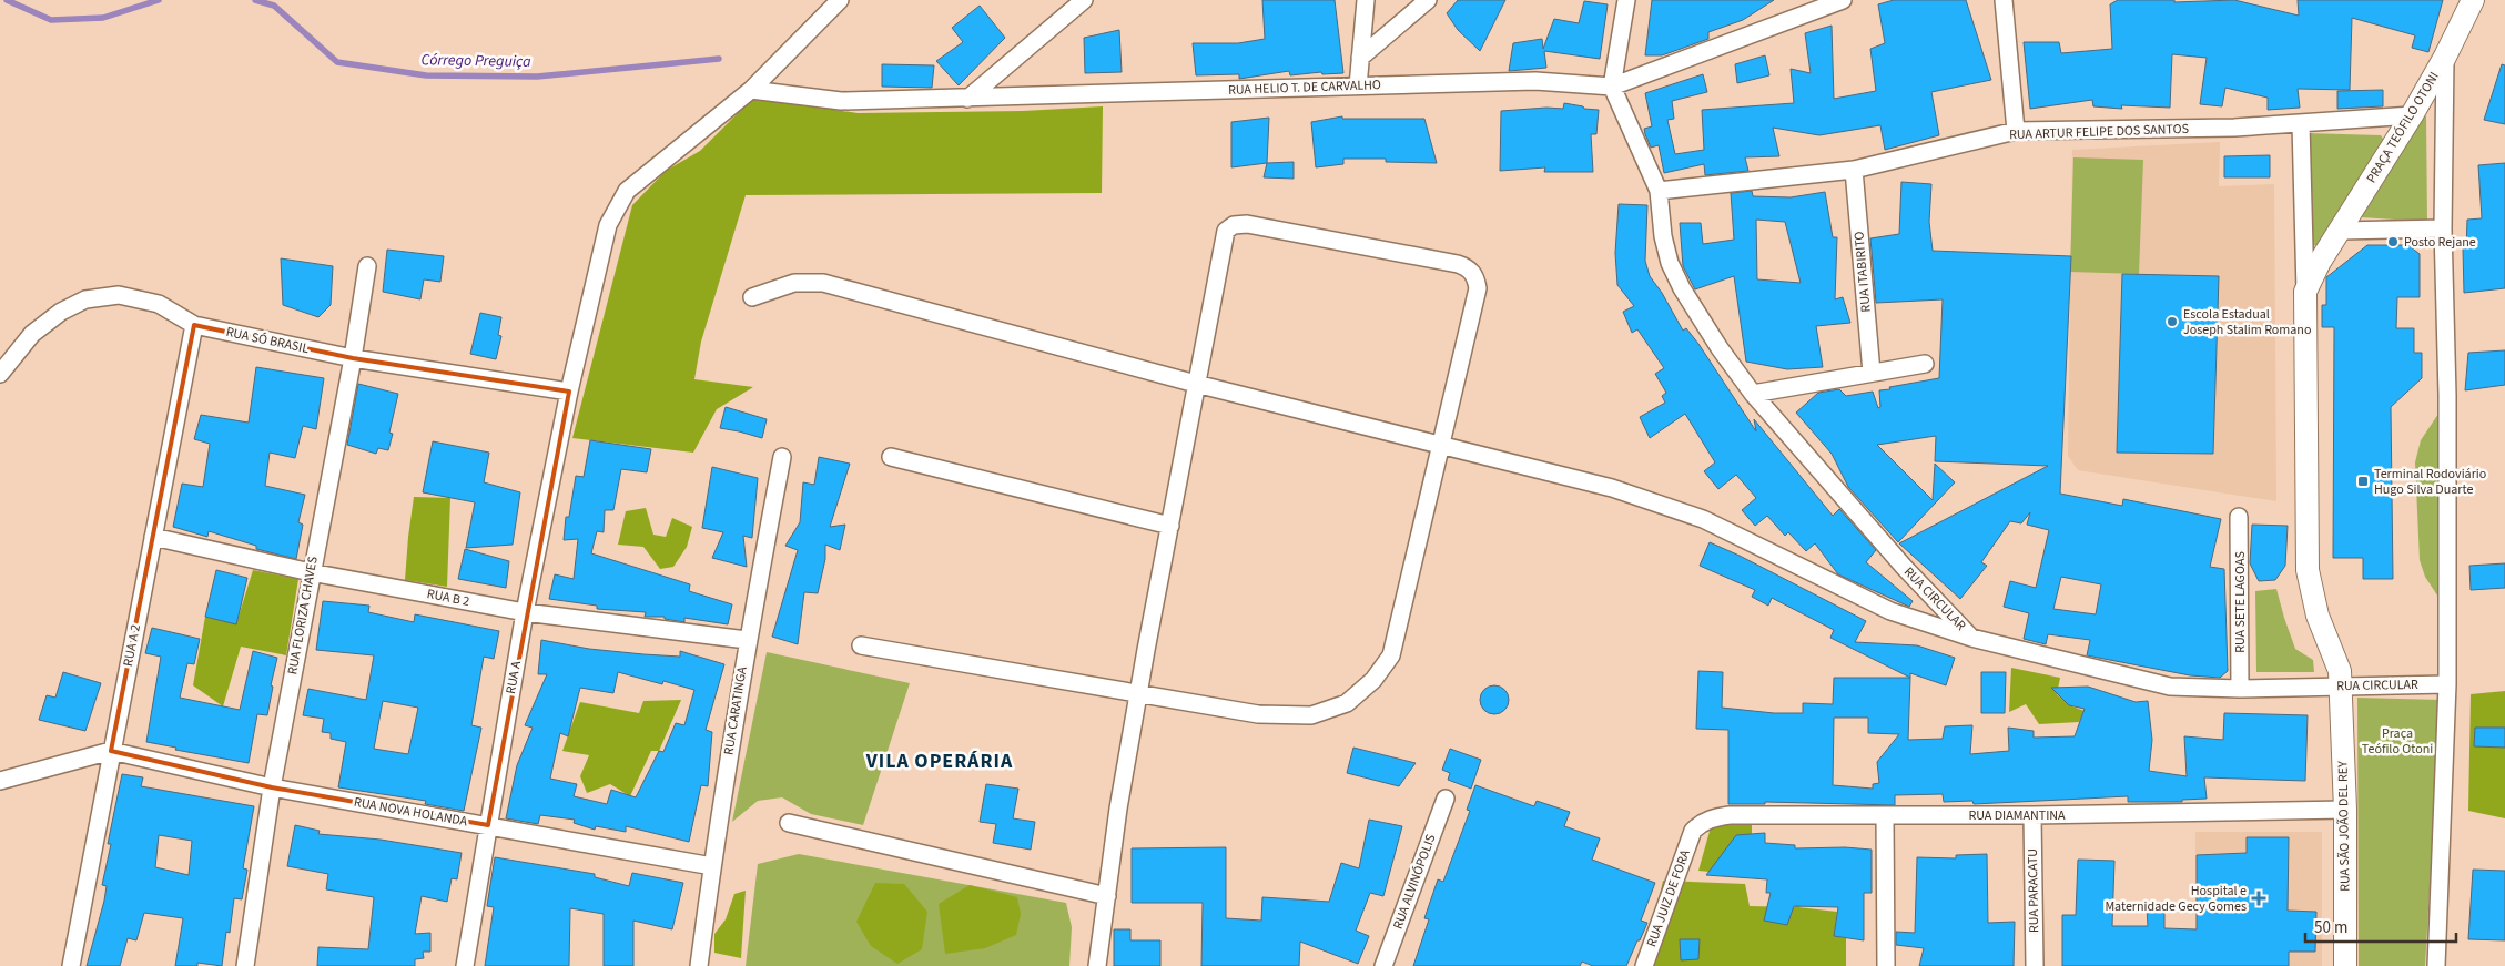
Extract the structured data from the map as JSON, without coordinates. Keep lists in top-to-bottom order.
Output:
{
  "streets": {
    "main road": ["PRAÇA TEÓFILO OTONI", "RUA SÃO JOÃO DEL REY"],
    "street": [
      "RUA HELIO T. DE CARVALHO",
      "RUA ARTUR FELIPE DOS SANTOS",
      "RUA ITABIRITO",
      "RUA SÓ BRASIL",
      "RUA B 2",
      "RUA CIRCULAR",
      "RUA SETE LAGOAS",
      "RUA FLORIZA CHAVES",
      "RUA A 2",
      "RUA A",
      "RUA CARATINGA",
      "RUA NOVA HOLANDA",
      "RUA DIAMANTINA",
      "RUA ALVINÓPOLIS",
      "RUA PARACATU",
      "RUA JUIZ DE FORA"
    ]
  },
  "crossings": [
    ["RUA HELIO T. DE CARVALHO", "RUA CIRCULAR"],
    ["RUA HELIO T. DE CARVALHO", "RUA A"],
    ["PRAÇA TEÓFILO OTONI", "RUA ARTUR FELIPE DOS SANTOS"],
    ["PRAÇA TEÓFILO OTONI", "RUA CIRCULAR"],
    ["PRAÇA TEÓFILO OTONI", "RUA SÃO JOÃO DEL REY"],
    ["RUA ARTUR FELIPE DOS SANTOS", "RUA ITABIRITO"],
    ["RUA ARTUR FELIPE DOS SANTOS", "RUA CIRCULAR"],
    ["RUA SÓ BRASIL", "RUA FLORIZA CHAVES"],
    ["RUA SÓ BRASIL", "RUA A 2"],
    ["RUA SÓ BRASIL", "RUA A"],
    ["RUA B 2", "RUA FLORIZA CHAVES"],
    ["RUA B 2", "RUA A 2"],
    ["RUA B 2", "RUA A"],
    ["RUA B 2", "RUA CARATINGA"],
    ["RUA CIRCULAR", "RUA SETE LAGOAS"],
    ["RUA CIRCULAR", "RUA SÃO JOÃO DEL REY"],
    ["RUA FLORIZA CHAVES", "RUA NOVA HOLANDA"],
    ["RUA A 2", "RUA NOVA HOLANDA"],
    ["RUA A", "RUA NOVA HOLANDA"],
    ["RUA CARATINGA", "RUA NOVA HOLANDA"],
    ["RUA DIAMANTINA", "RUA SÃO JOÃO DEL REY"],
    ["RUA DIAMANTINA", "RUA PARACATU"],
    ["RUA DIAMANTINA", "RUA JUIZ DE FORA"]
  ],
  "districts": ["VILA OPERÁRIA"],
  "water": ["Córrego Preguiça"],
  "parks": ["Praça Teófilo Otoni"],
  "places": {
    "other": ["Posto Rejane", "Escola Estadual Joseph Stalim Romano"],
    "transit": ["Terminal Rodoviário Hugo Silva Duarte"],
    "health": ["Hospital e Maternidade Gecy Gomes"]
  },
  "scale_bar": "50 m"
}
